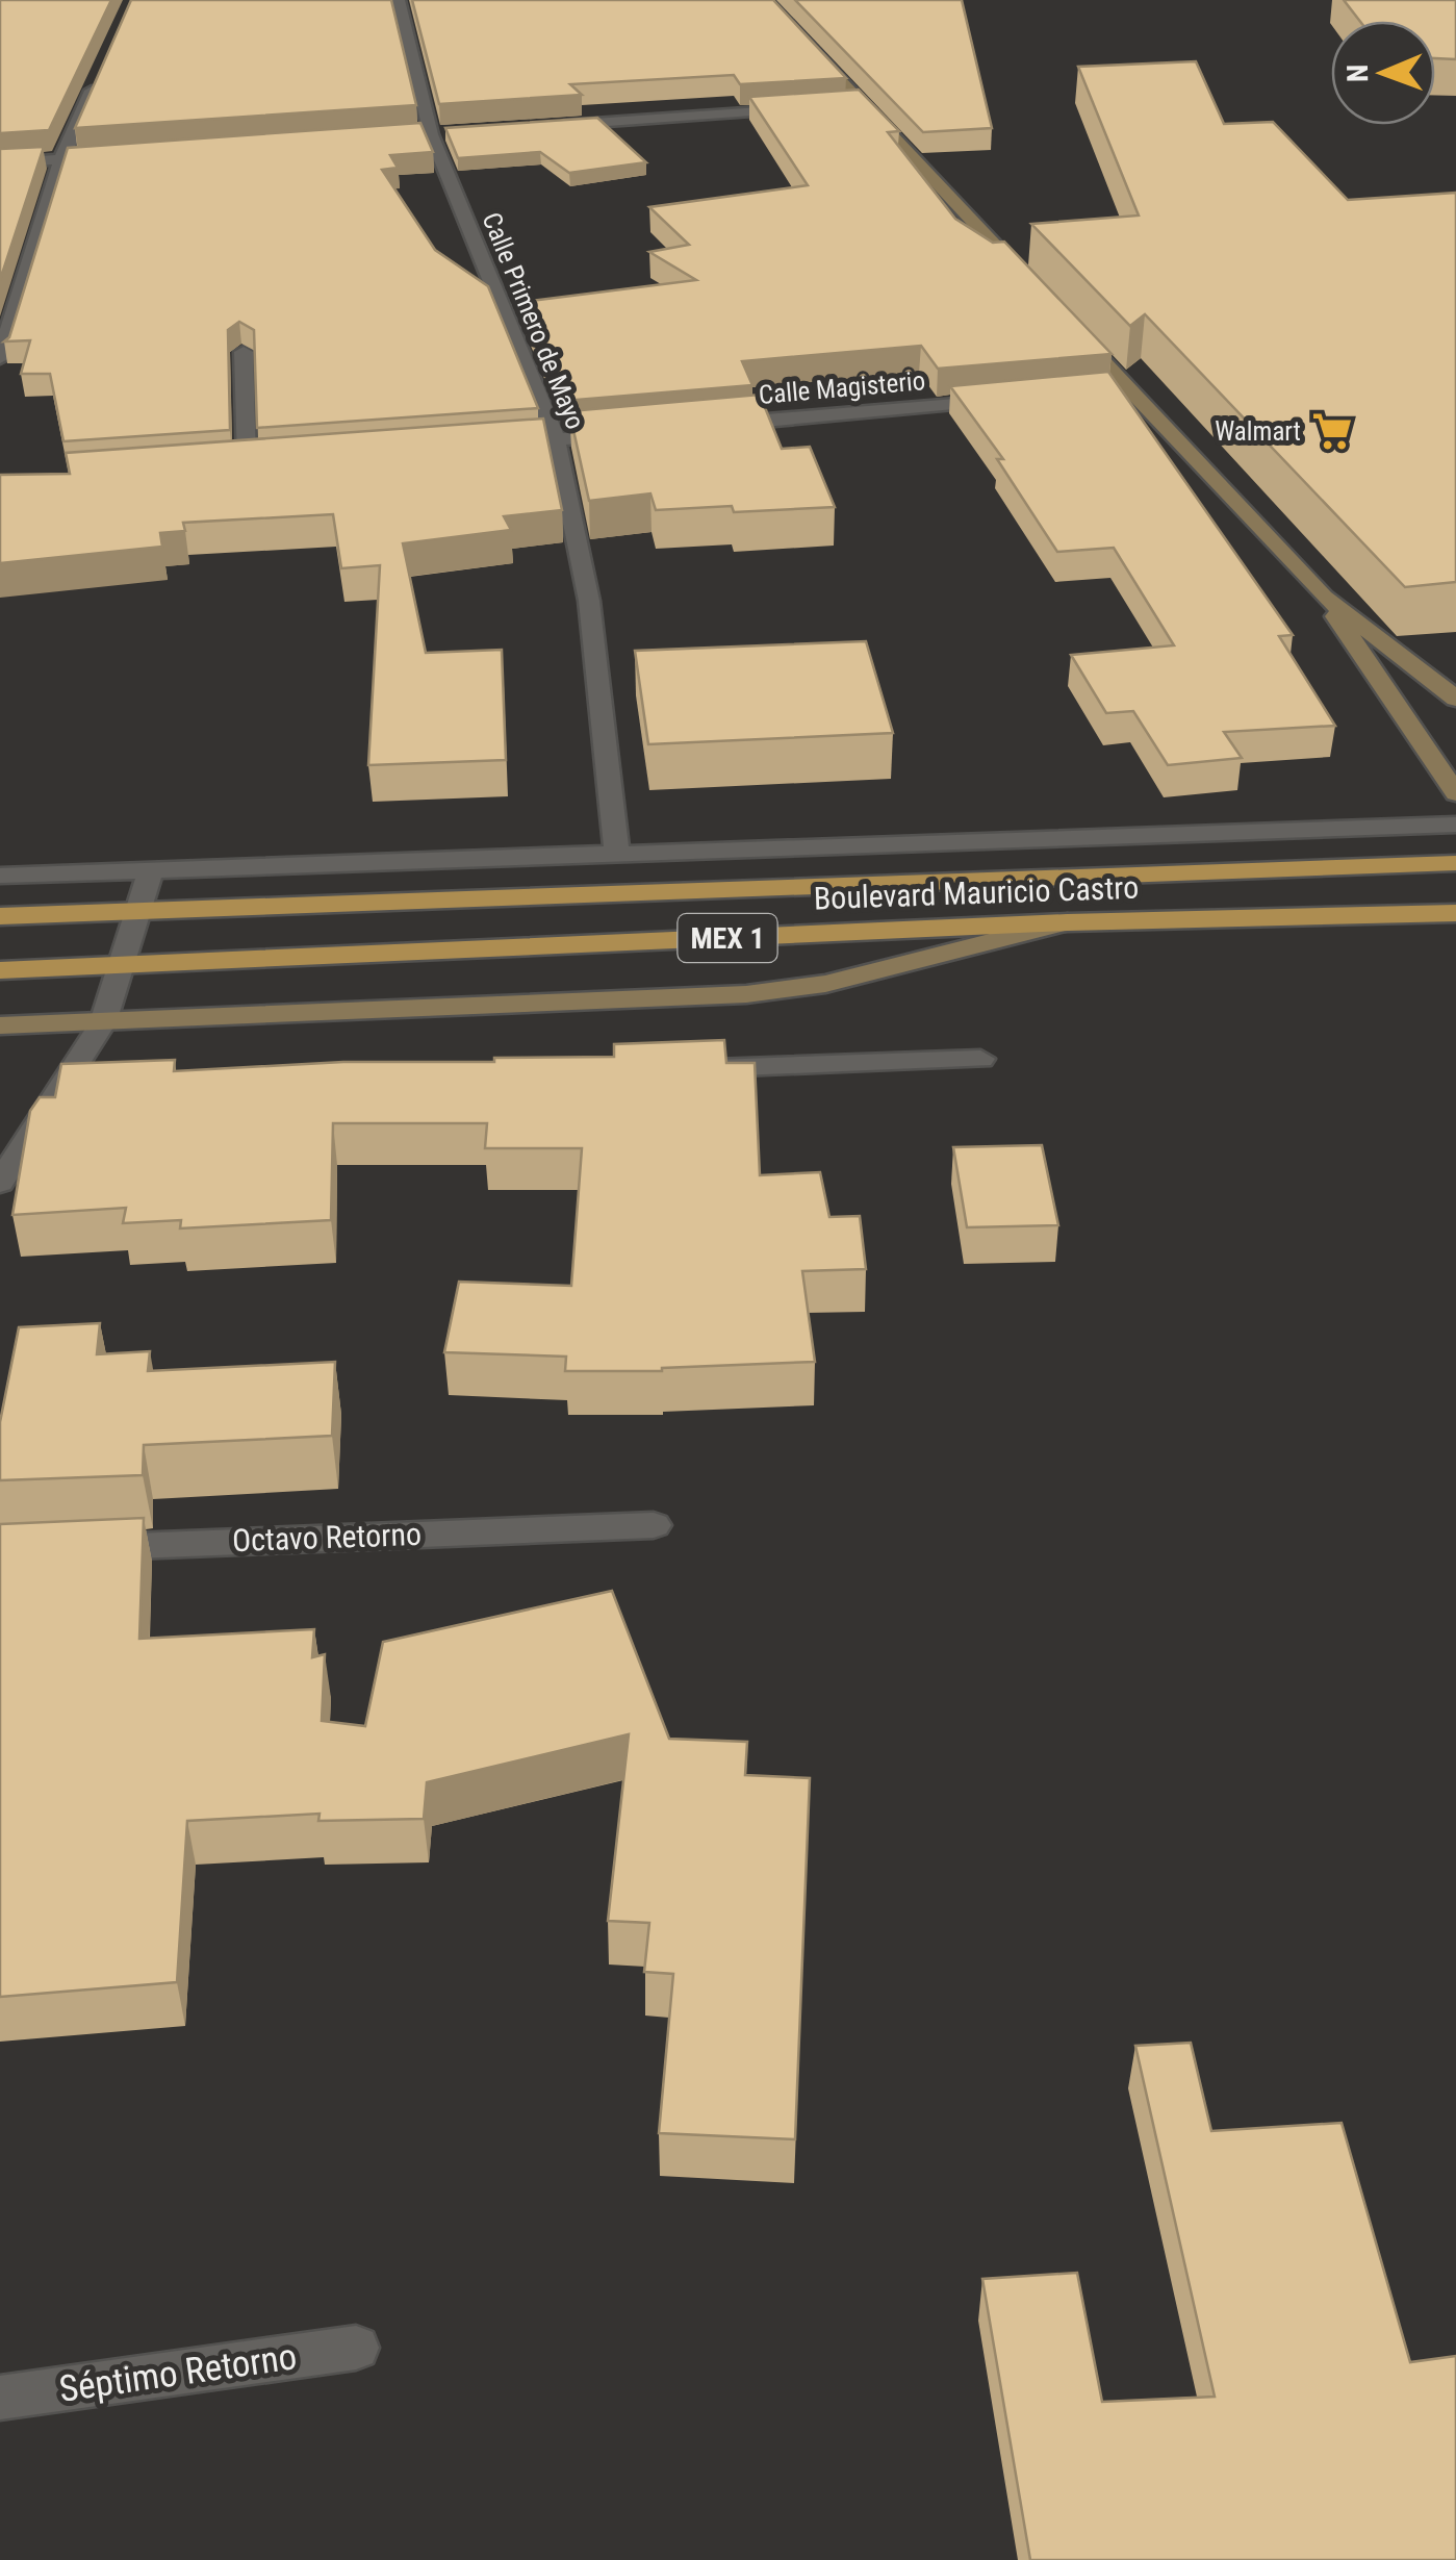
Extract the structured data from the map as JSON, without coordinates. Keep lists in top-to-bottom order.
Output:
{
  "streets": {
    "main road": ["Boulevard Mauricio Castro", "MEX 1"],
    "street": [
      "Calle Primero de Mayo",
      "Calle Magisterio",
      "Octavo Retorno",
      "Séptimo Retorno"
    ]
  },
  "places": {
    "supermarket": ["Walmart"]
  },
  "north": "left"
}
